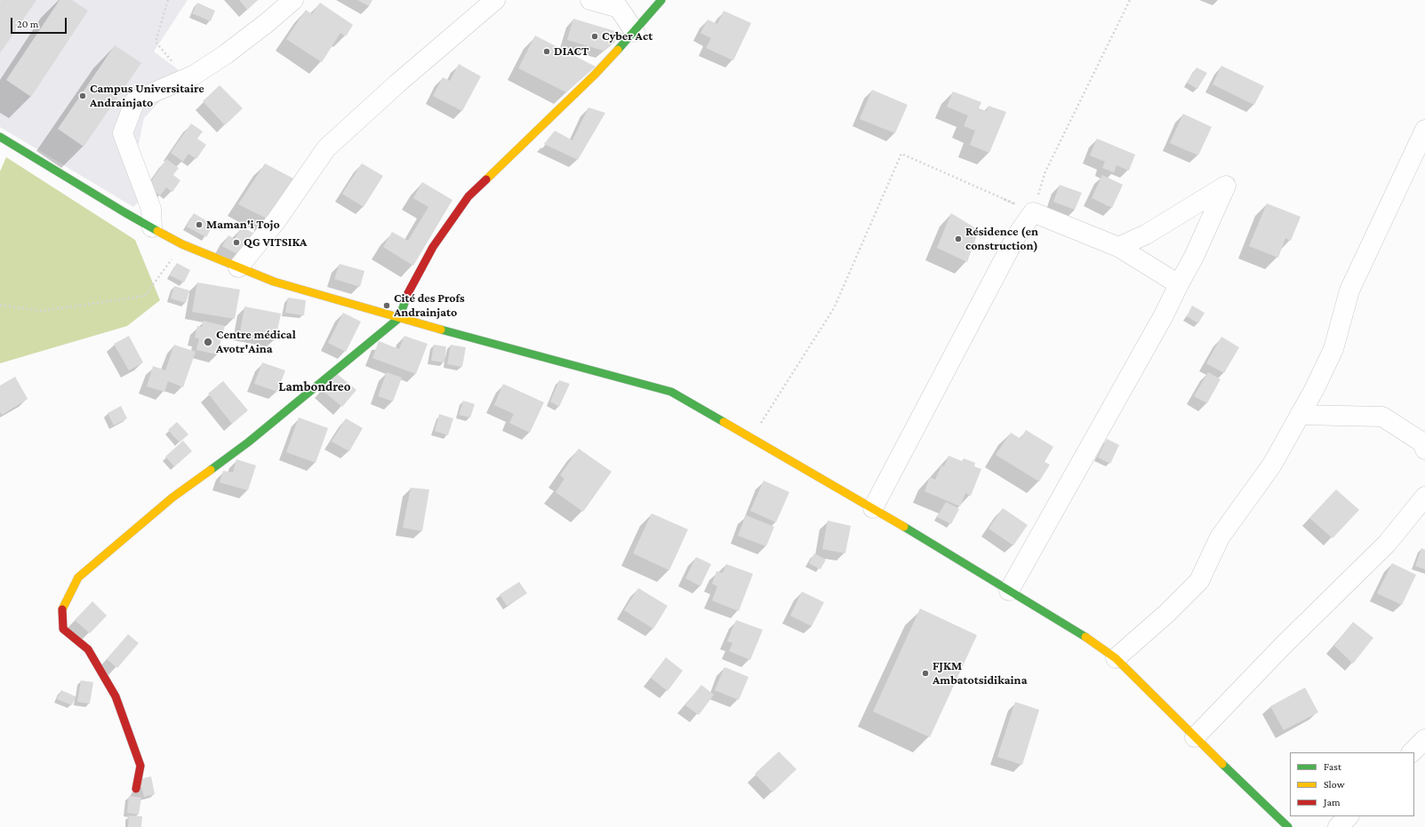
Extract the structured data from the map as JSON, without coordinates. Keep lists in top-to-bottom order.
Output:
{
  "districts": ["Lambondreo"],
  "places": [
    "Cyber Act",
    "DIACT",
    "Campus Universitaire Andrainjato",
    "Maman'i Tojo",
    "Résidence (en construction)",
    "QG VITSIKA",
    "Cité des Profs Andrainjato",
    "Centre médical Avotr'Aina",
    "FJKM Ambatotsidikaina"
  ],
  "legend": ["Fast", "Slow", "Jam"],
  "scale_bar": "20 m"
}
